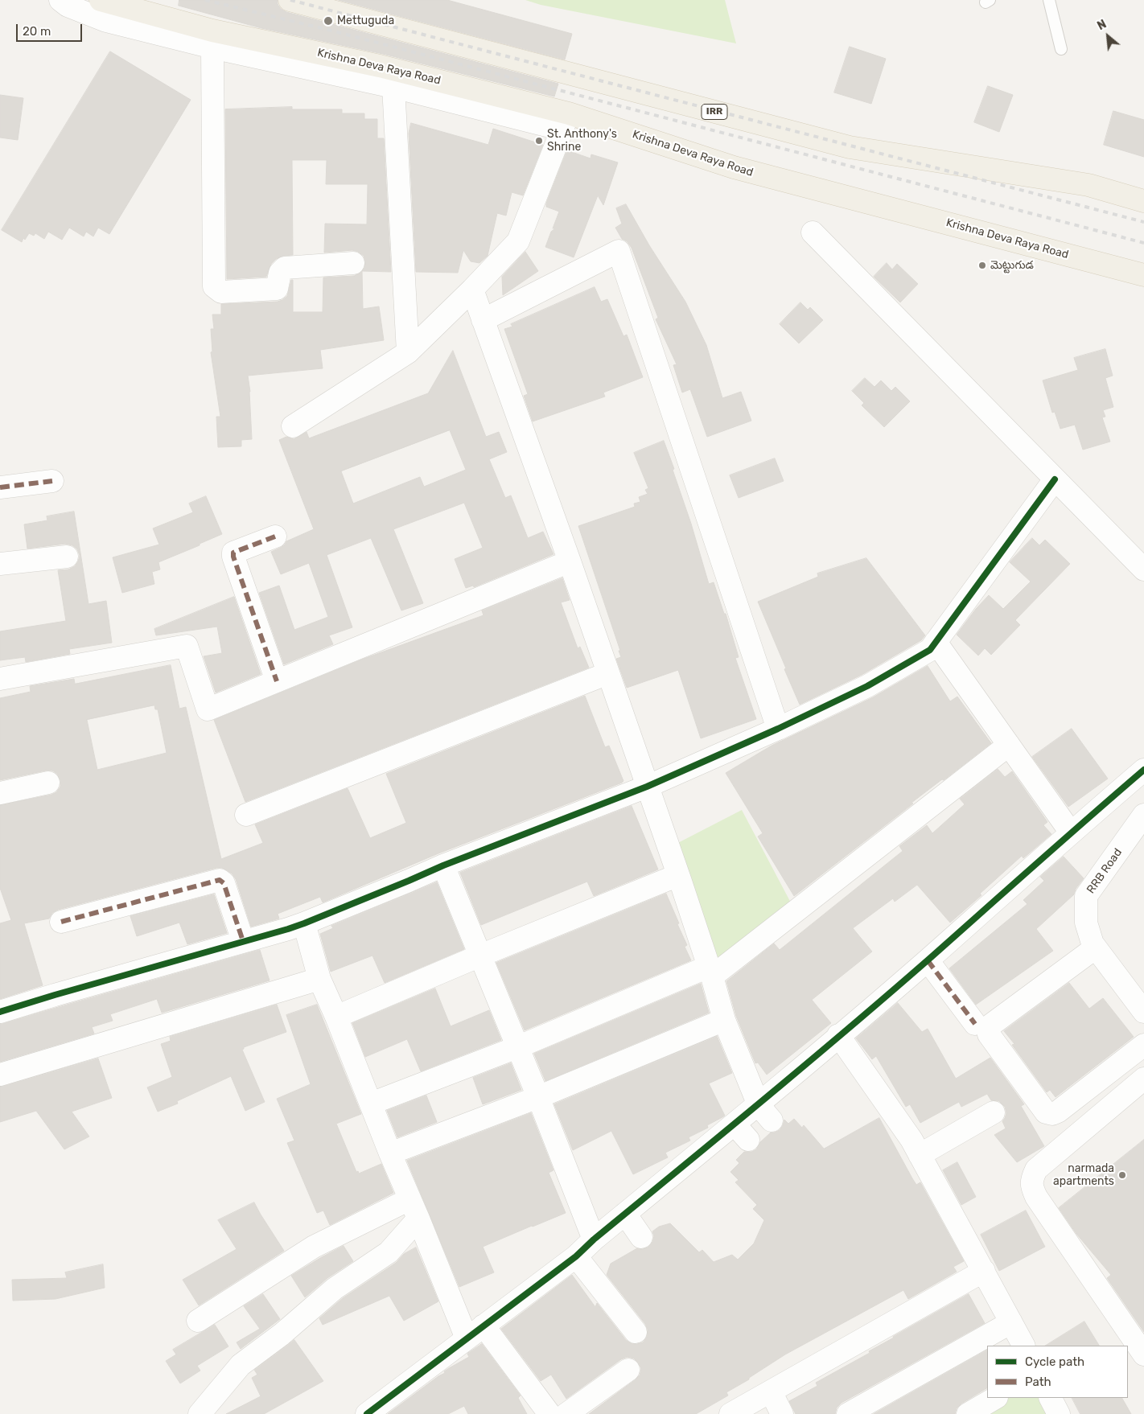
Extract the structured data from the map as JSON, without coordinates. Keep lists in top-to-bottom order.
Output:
{
  "streets": {
    "main road": ["Krishna Deva Raya Road", "IRR"],
    "street": ["RRB Road"]
  },
  "places": [
    "Mettuguda",
    "St. Anthony's Shrine",
    "మెట్టుగుడ",
    "narmada apartments"
  ],
  "legend": ["Cycle path", "Path"],
  "scale_bar": "20 m",
  "north": "top left"
}
